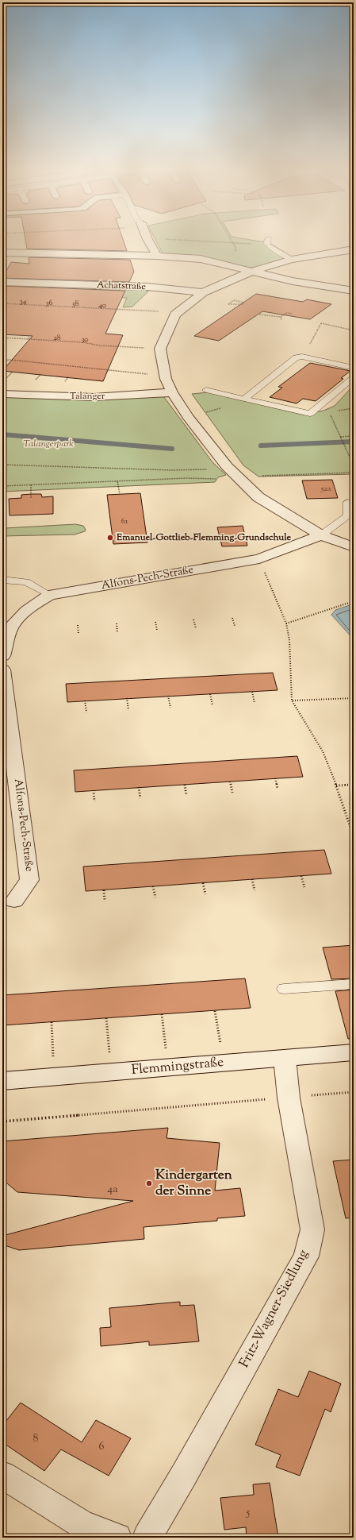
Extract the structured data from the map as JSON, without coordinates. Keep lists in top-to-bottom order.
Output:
{
  "streets": {
    "street": [
      "Achatstraße",
      "Talanger",
      "Alfons-Pech-Straße",
      "Flemmingstraße",
      "Fritz-Wagner-Siedlung"
    ]
  },
  "crossings": [
    ["Flemmingstraße", "Fritz-Wagner-Siedlung"]
  ],
  "parks": ["Talangerpark"],
  "places": ["Emanuel-Gottlieb-Flemming-Grundschule", "Kindergarten der Sinne"],
  "house_numbers": [
    "34",
    "36",
    "38",
    "40",
    "28",
    "30",
    "52a",
    "61",
    "4a",
    "8",
    "6",
    "5"
  ]
}
